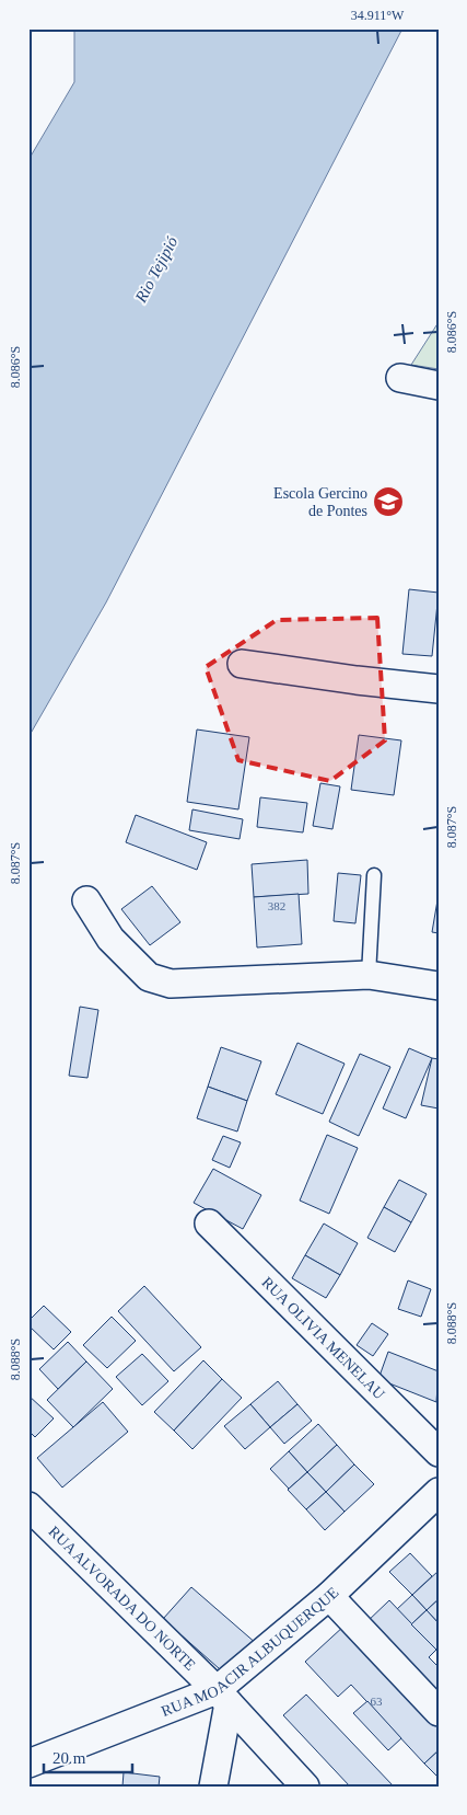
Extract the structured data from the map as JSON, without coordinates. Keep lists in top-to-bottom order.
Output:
{
  "streets": {
    "street": ["RUA OLIVIA MENELAU", "RUA ALVORADA DO NORTE", "RUA MOACIR ALBUQUERQUE"]
  },
  "crossings": [
    ["RUA ALVORADA DO NORTE", "RUA MOACIR ALBUQUERQUE"]
  ],
  "water": ["Rio Tejipió"],
  "places": {
    "school or university": ["Escola Gercino de Pontes"]
  },
  "house_numbers": ["382", "63"],
  "scale_bar": "20 m",
  "coordinates": [
    "34.911°W",
    "8.086°S",
    "8.087°S",
    "8.088°S"
  ]
}
